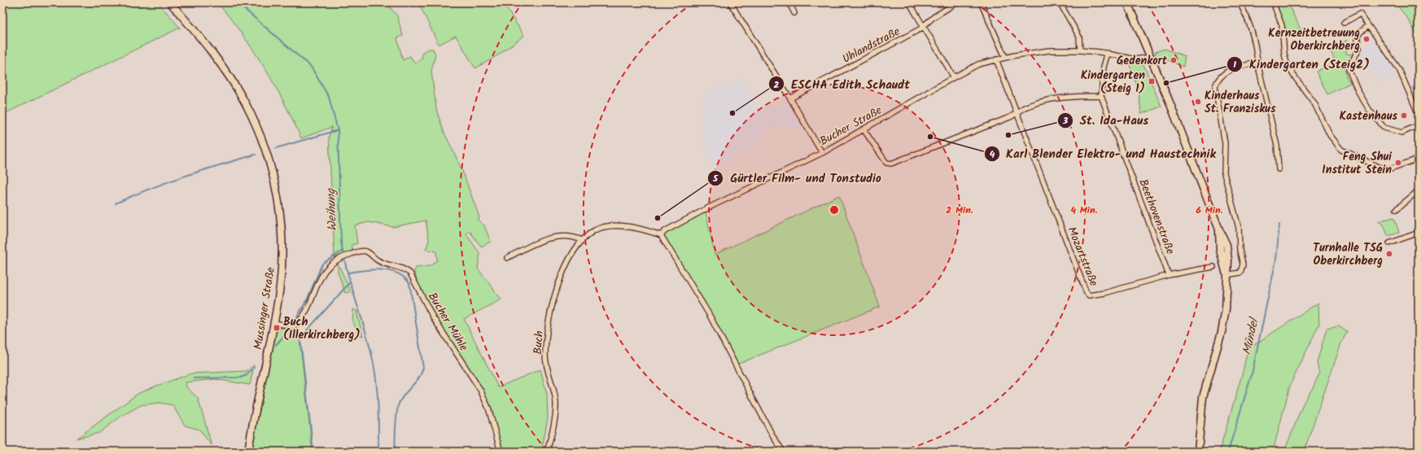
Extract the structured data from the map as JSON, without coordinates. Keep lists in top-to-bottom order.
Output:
{
  "streets": {
    "street": [
      "Uhlandstraße",
      "Bucher Straße",
      "Beethovenstraße",
      "Mozartstraße",
      "Mussinger Straße",
      "Bucher Mühle",
      "Buch"
    ]
  },
  "crossings": [
    ["Bucher Straße", "Beethovenstraße"],
    ["Bucher Straße", "Mozartstraße"],
    ["Bucher Straße", "Buch"],
    ["Beethovenstraße", "Mozartstraße"],
    ["Mussinger Straße", "Bucher Mühle"]
  ],
  "water": ["Weihung", "Mündel"],
  "places": {
    "other": [
      "Kernzeitbetreuung Oberkirchberg",
      "Gedenkort",
      "Kindergarten (Steig2)",
      "Kinderhaus St. Franziskus",
      "ESCHA Edith Schaudt",
      "Kastenhaus",
      "St. Ida-Haus",
      "Karl Blender Elektro- und Haustechnik",
      "Feng Shui Institut Stein",
      "Gürtler Film- und Tonstudio",
      "Turnhalle TSG Oberkirchberg"
    ],
    "transit": ["Kindergarten (Steig 1)", "Buch (Illerkirchberg)"]
  },
  "rings": ["2 Min.", "4 Min.", "6 Min."]
}
